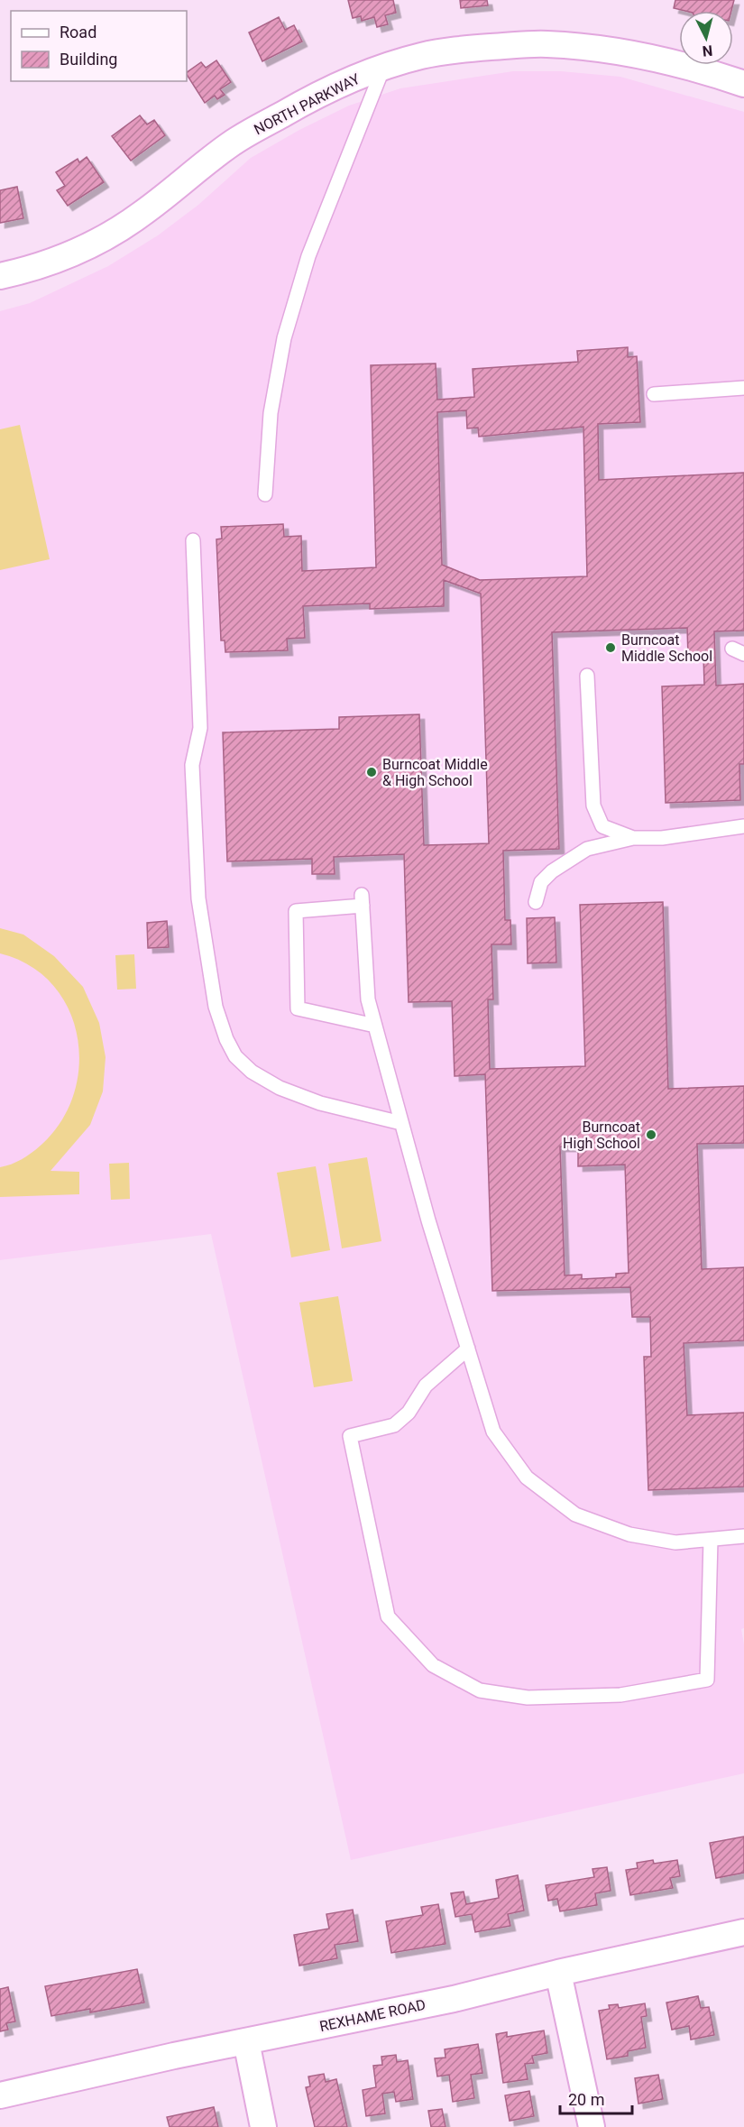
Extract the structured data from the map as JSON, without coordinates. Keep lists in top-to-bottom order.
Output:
{
  "streets": {
    "street": ["NORTH PARKWAY", "REXHAME ROAD"]
  },
  "places": ["Burncoat Middle School", "Burncoat Middle & High School", "Burncoat High School"],
  "legend": ["Road", "Building"],
  "scale_bar": "20 m",
  "north": "bottom"
}
